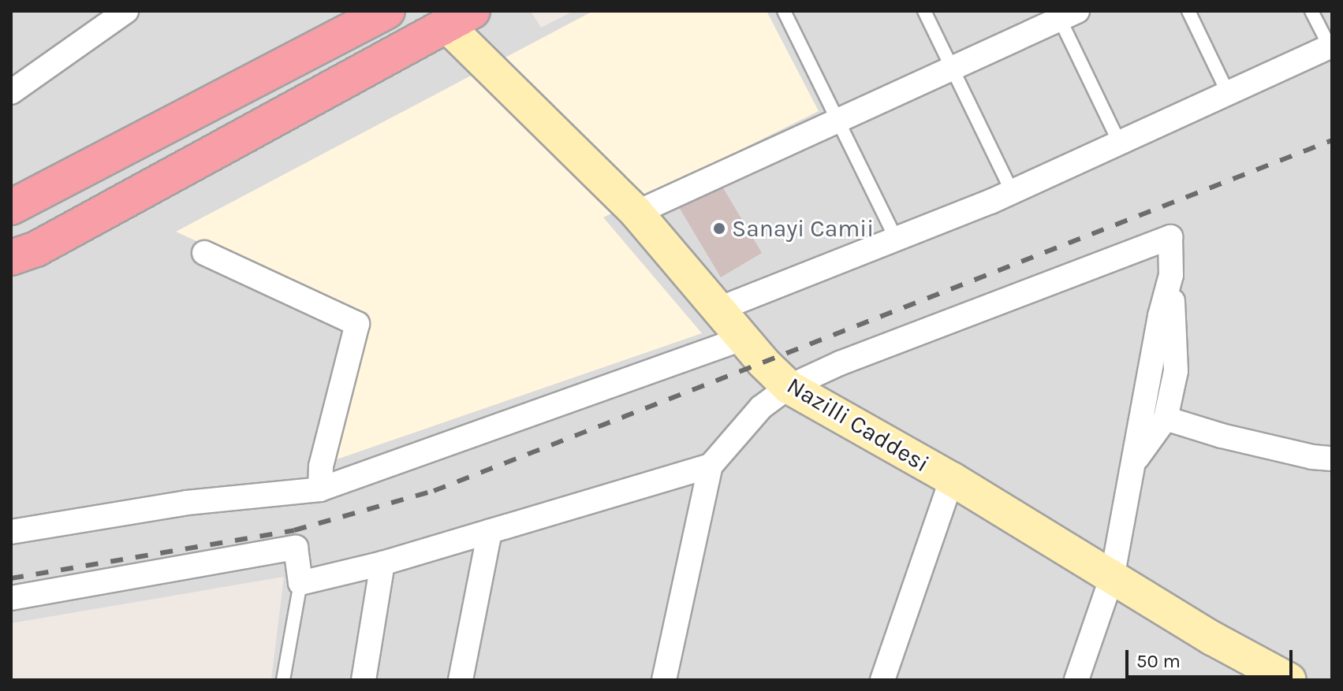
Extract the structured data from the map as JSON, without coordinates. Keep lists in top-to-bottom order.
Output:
{
  "streets": {
    "main road": ["Nazilli Caddesi"]
  },
  "places": ["Sanayi Camii"],
  "scale_bar": "50 m"
}
